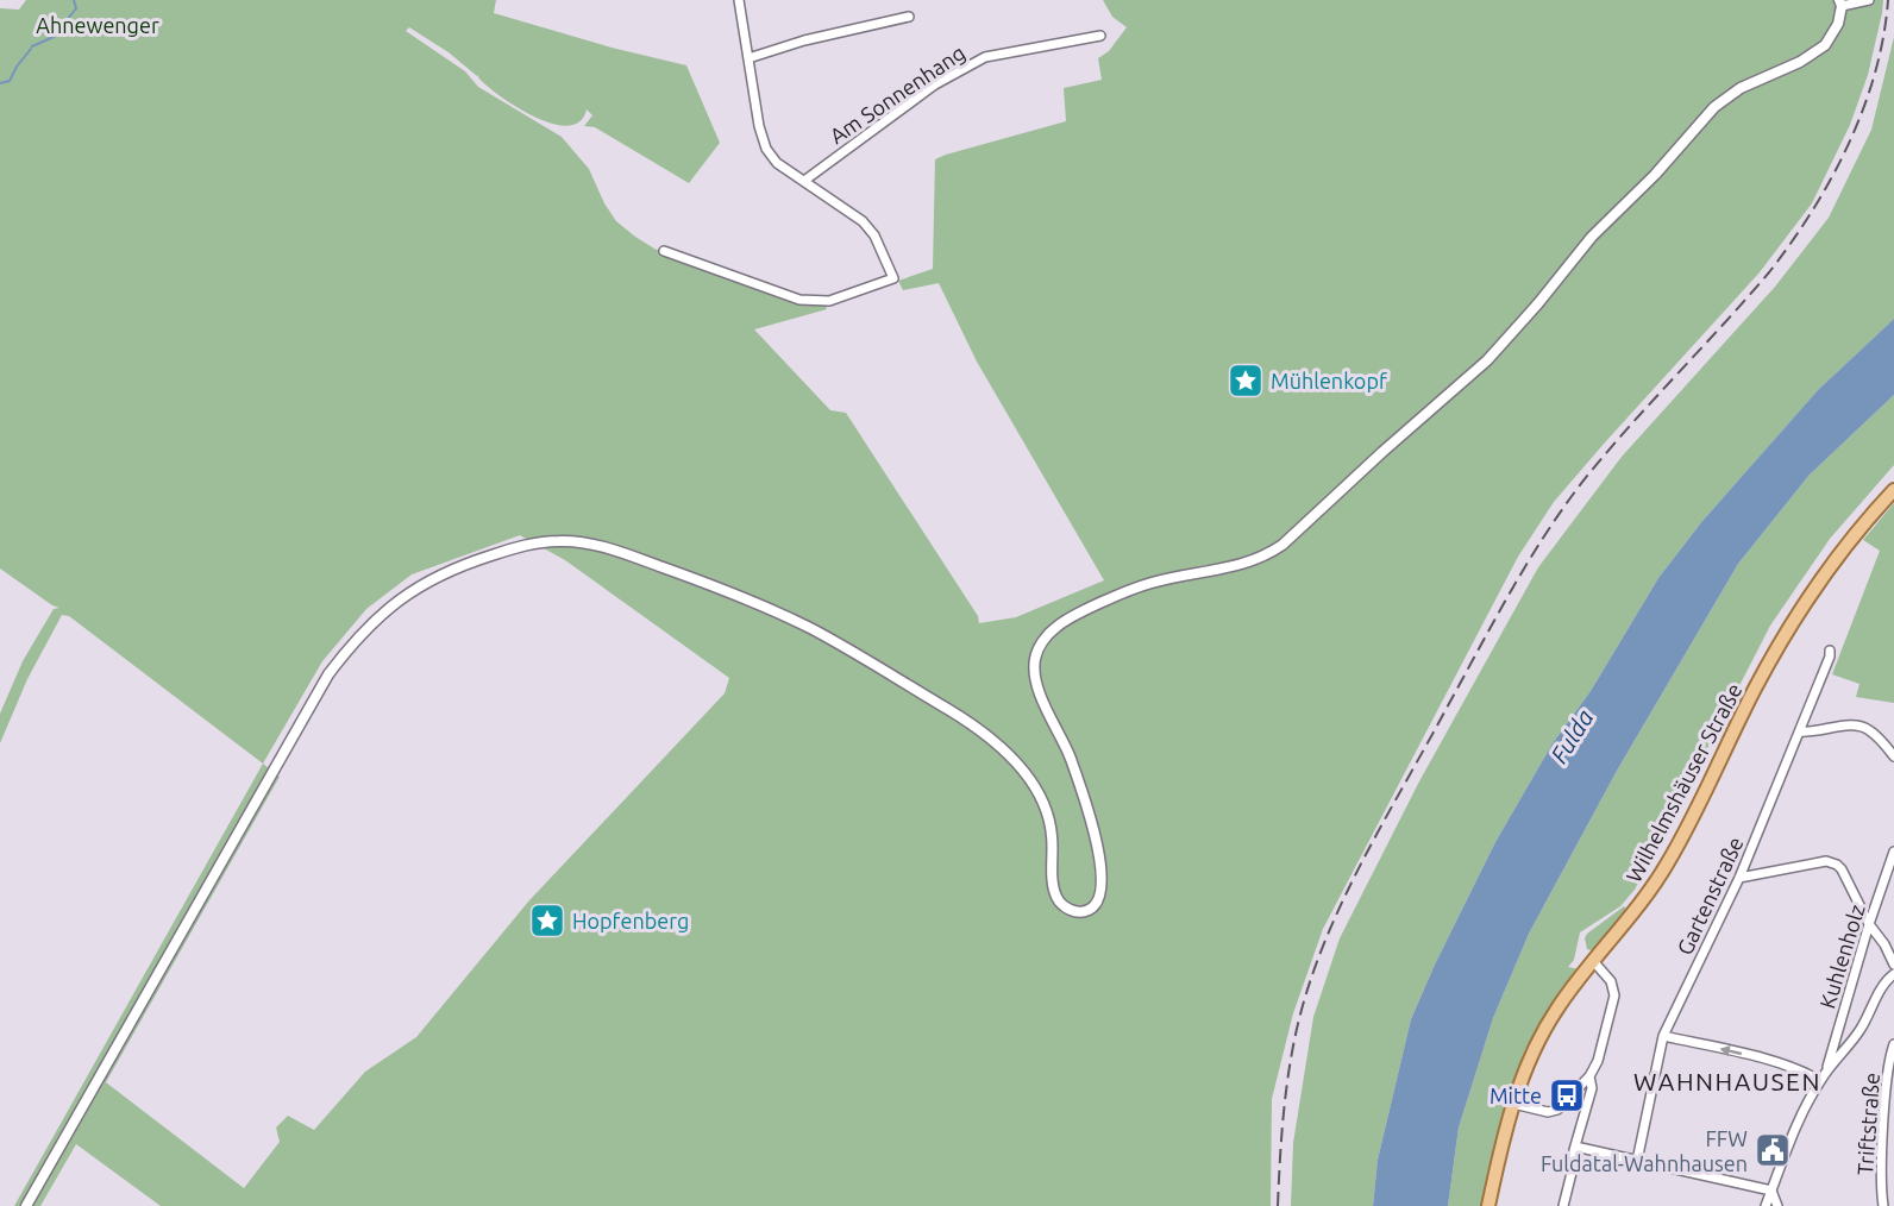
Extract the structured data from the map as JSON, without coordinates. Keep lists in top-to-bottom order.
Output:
{
  "streets": {
    "main road": ["Wilhelmshäuser Straße"],
    "street": [
      "Am Sonnenhang",
      "Gartenstraße",
      "Kuhlenholz",
      "Triftstraße"
    ]
  },
  "districts": ["WAHNHAUSEN"],
  "water": ["Fulda"],
  "parks": ["Ahnewenger"],
  "places": {
    "place": ["Mühlenkopf", "Hopfenberg"],
    "bus stop": ["Mitte"],
    "public building": ["FFW Fuldatal-Wahnhausen"]
  }
}
